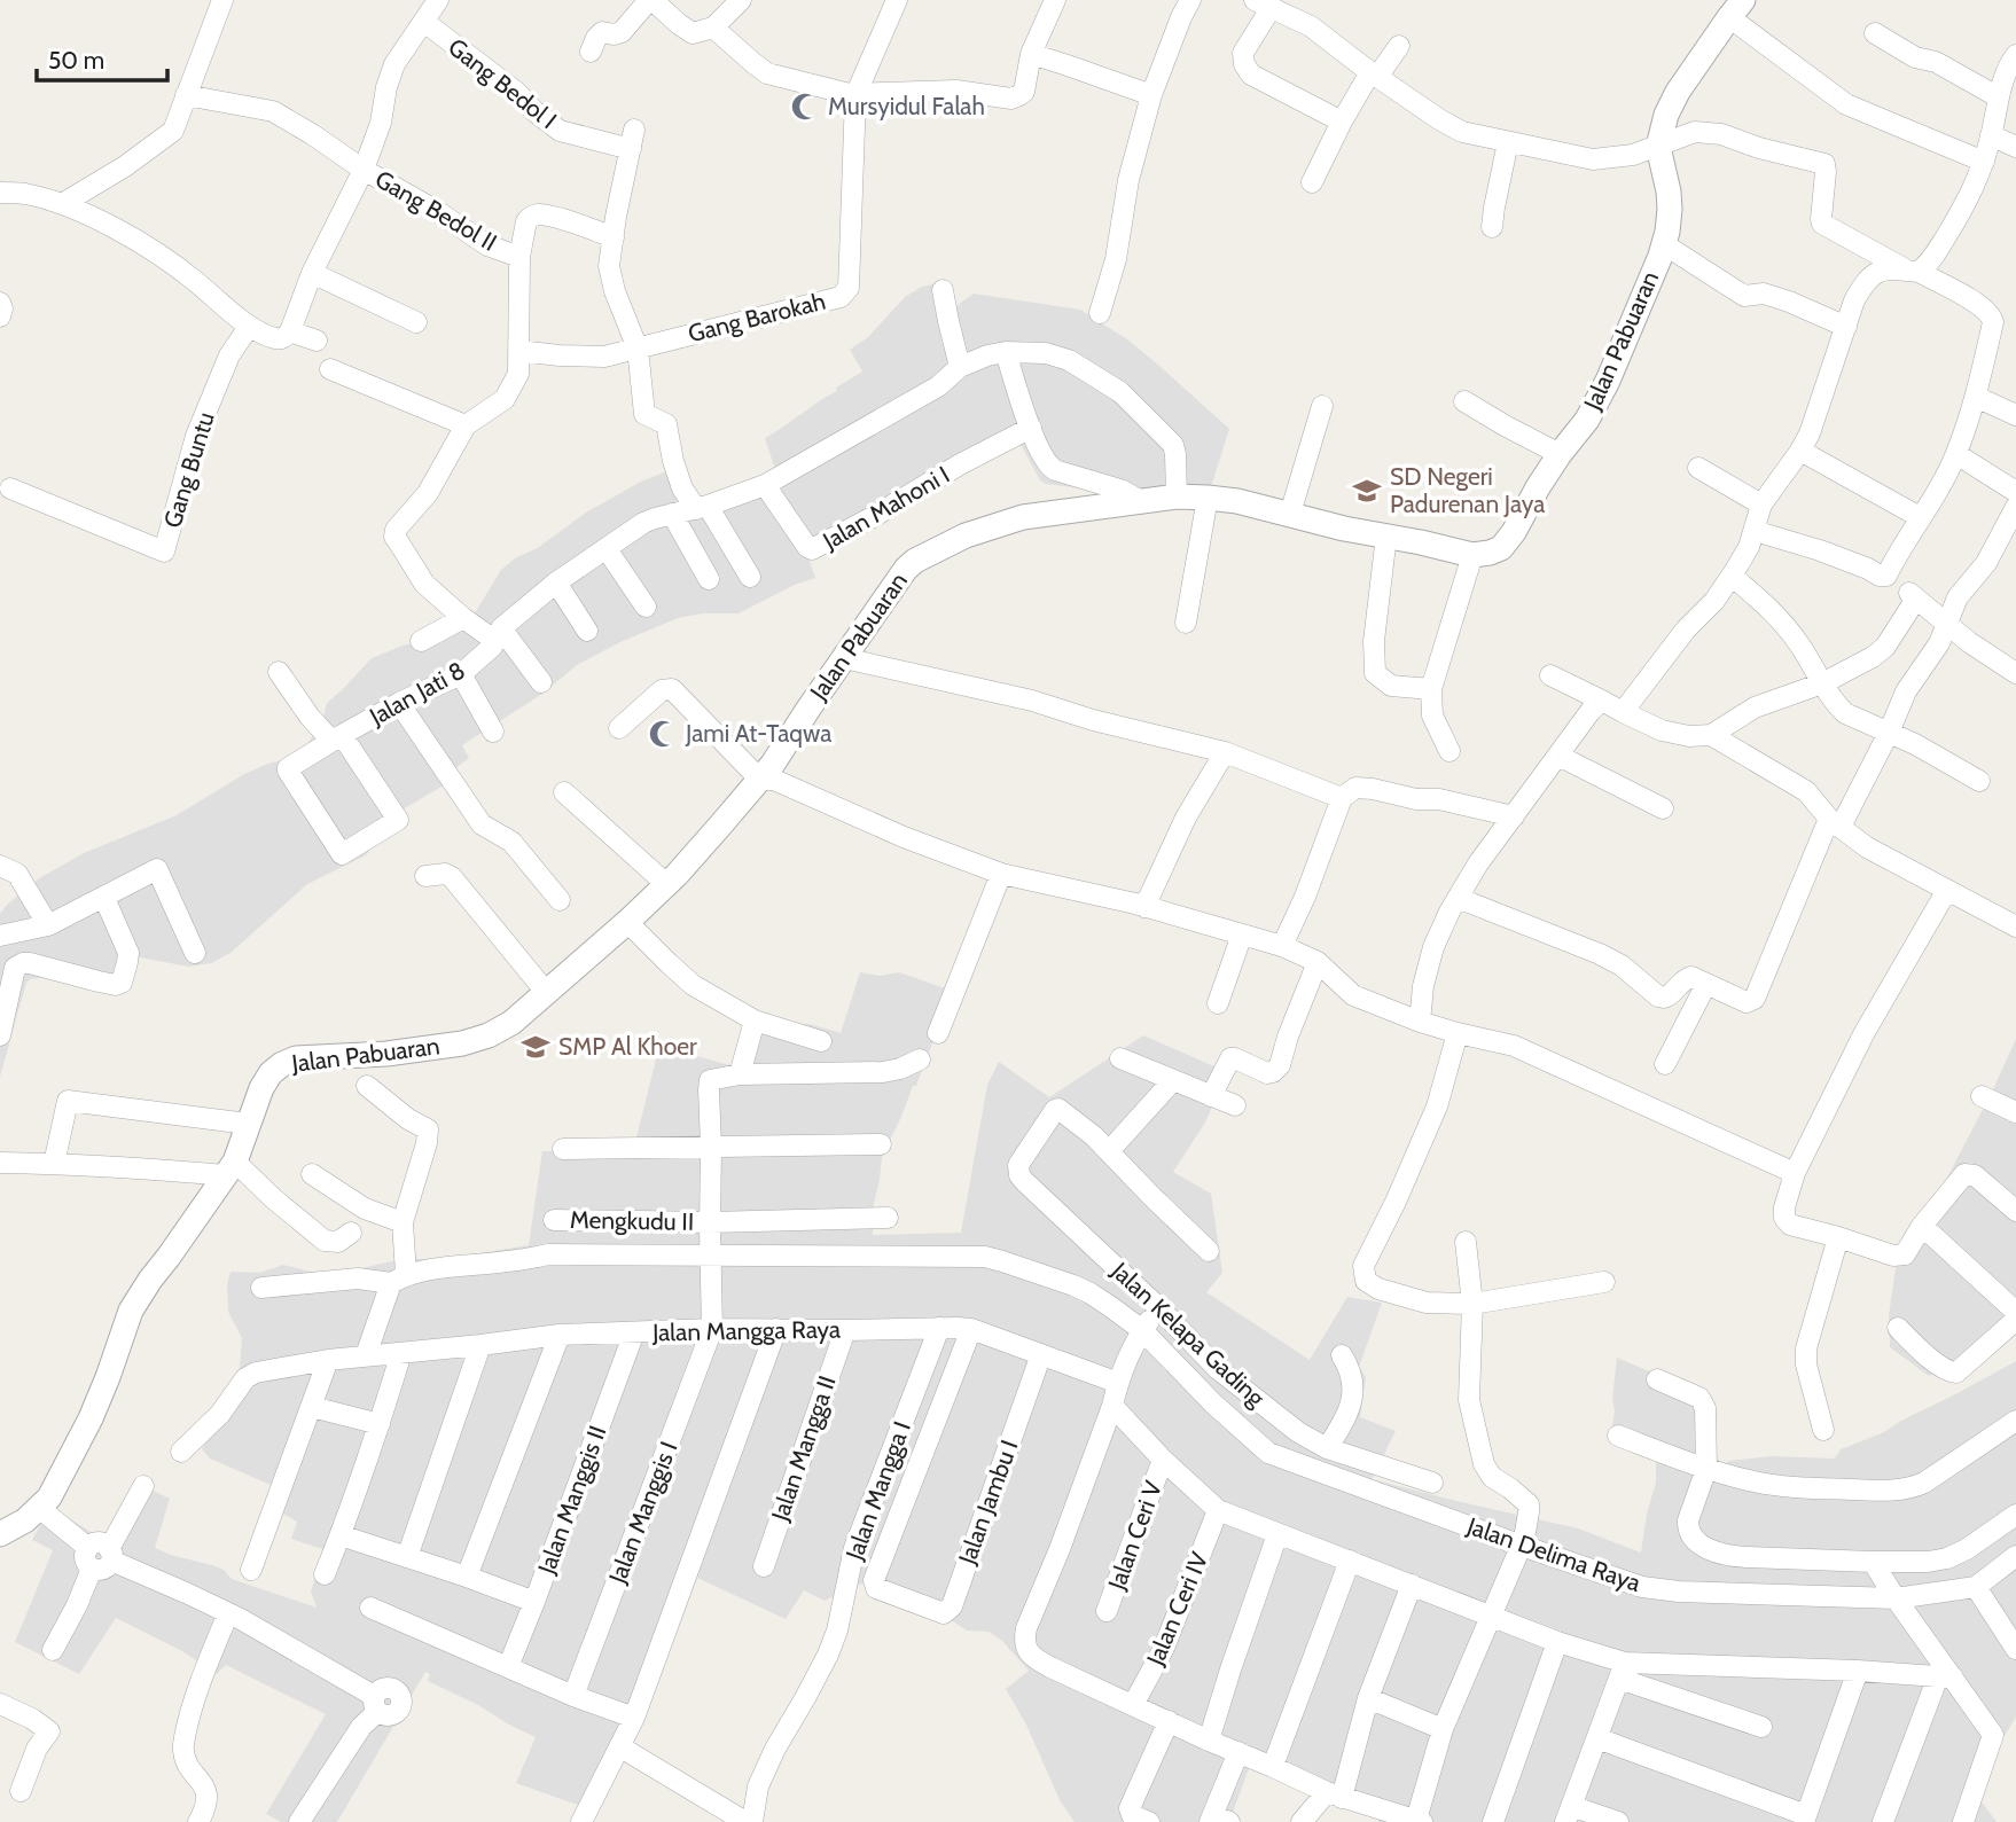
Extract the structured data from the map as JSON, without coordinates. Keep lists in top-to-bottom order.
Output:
{
  "streets": {
    "street": [
      "Gang Bedol I",
      "Gang Bedol II",
      "Gang Barokah",
      "Jalan Pabuaran",
      "Gang Buntu",
      "Jalan Mahoni I",
      "Jalan Jati 8",
      "Mengkudu II",
      "Jalan Mangga Raya",
      "Jalan Kelapa Gading",
      "Jalan Mangga II",
      "Jalan Mangga I",
      "Jalan Manggis II",
      "Jalan Jambu I",
      "Jalan Manggis I",
      "Jalan Ceri V",
      "Jalan Delima Raya",
      "Jalan Ceri IV"
    ]
  },
  "crossings": [
    ["Gang Bedol II", "Gang Barokah"],
    ["Gang Bedol II", "Jalan Jati 8"],
    ["Jalan Pabuaran", "Jalan Jati 8"],
    ["Jalan Mahoni I", "Jalan Jati 8"],
    ["Jalan Mangga Raya", "Jalan Mangga II"],
    ["Jalan Mangga Raya", "Jalan Mangga I"],
    ["Jalan Mangga Raya", "Jalan Manggis II"],
    ["Jalan Mangga Raya", "Jalan Jambu I"],
    ["Jalan Mangga Raya", "Jalan Manggis I"],
    ["Jalan Kelapa Gading", "Jalan Delima Raya"]
  ],
  "places": {
    "mosque": ["Mursyidul Falah", "Jami At-Taqwa"],
    "school or university": ["SD Negeri Padurenan Jaya", "SMP Al Khoer"]
  },
  "scale_bar": "50 m"
}
